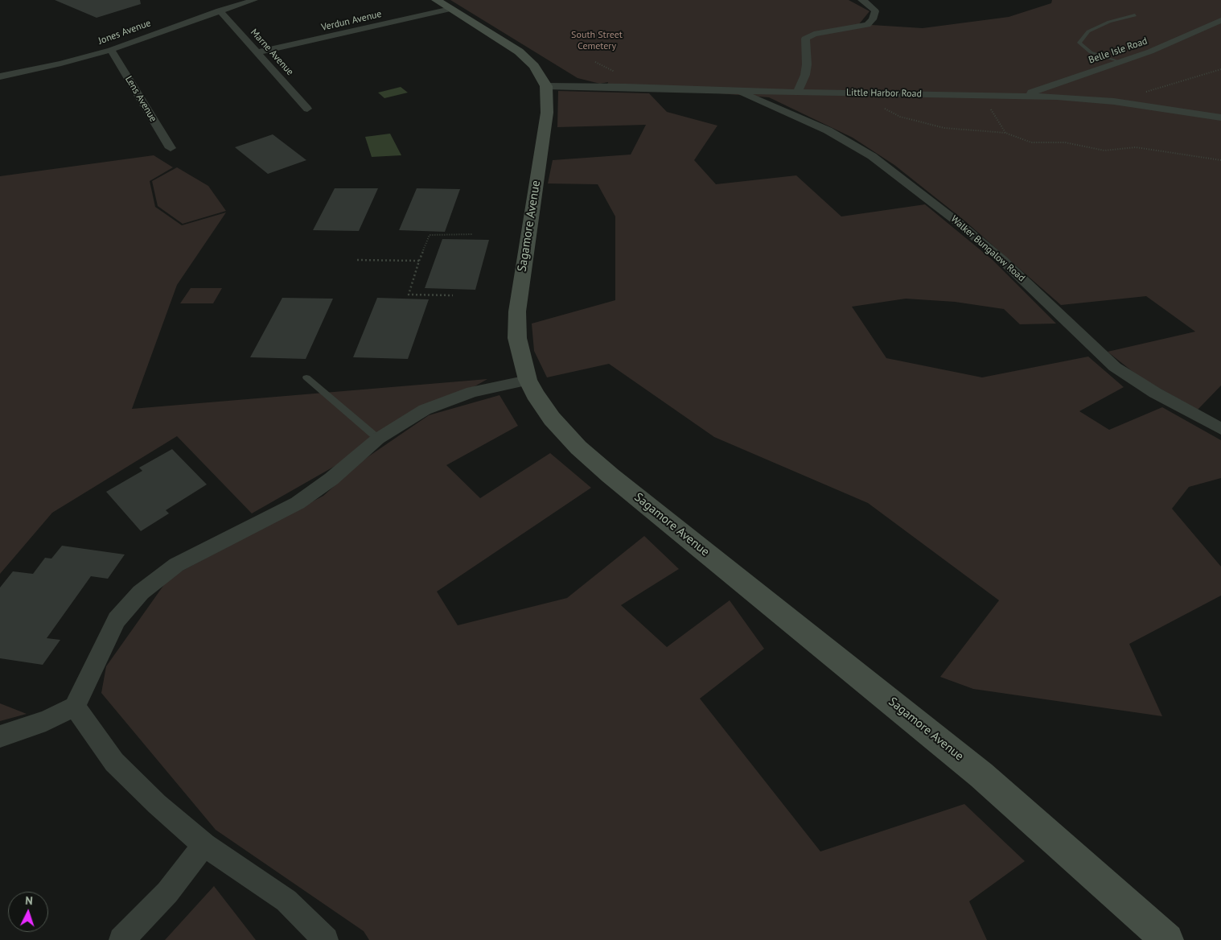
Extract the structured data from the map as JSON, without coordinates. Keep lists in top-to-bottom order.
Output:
{
  "streets": {
    "main road": ["Sagamore Avenue"],
    "street": [
      "Verdun Avenue",
      "Jones Avenue",
      "Belle Isle Road",
      "Marne Avenue",
      "Little Harbor Road",
      "Lens Avenue",
      "Walker Bungalow Road"
    ]
  },
  "crossings": [
    ["Verdun Avenue", "Marne Avenue"],
    ["Verdun Avenue", "Sagamore Avenue"],
    ["Jones Avenue", "Marne Avenue"],
    ["Jones Avenue", "Lens Avenue"],
    ["Belle Isle Road", "Little Harbor Road"],
    ["Little Harbor Road", "Sagamore Avenue"],
    ["Little Harbor Road", "Walker Bungalow Road"]
  ],
  "parks": ["South Street Cemetery"],
  "north": "top"
}
